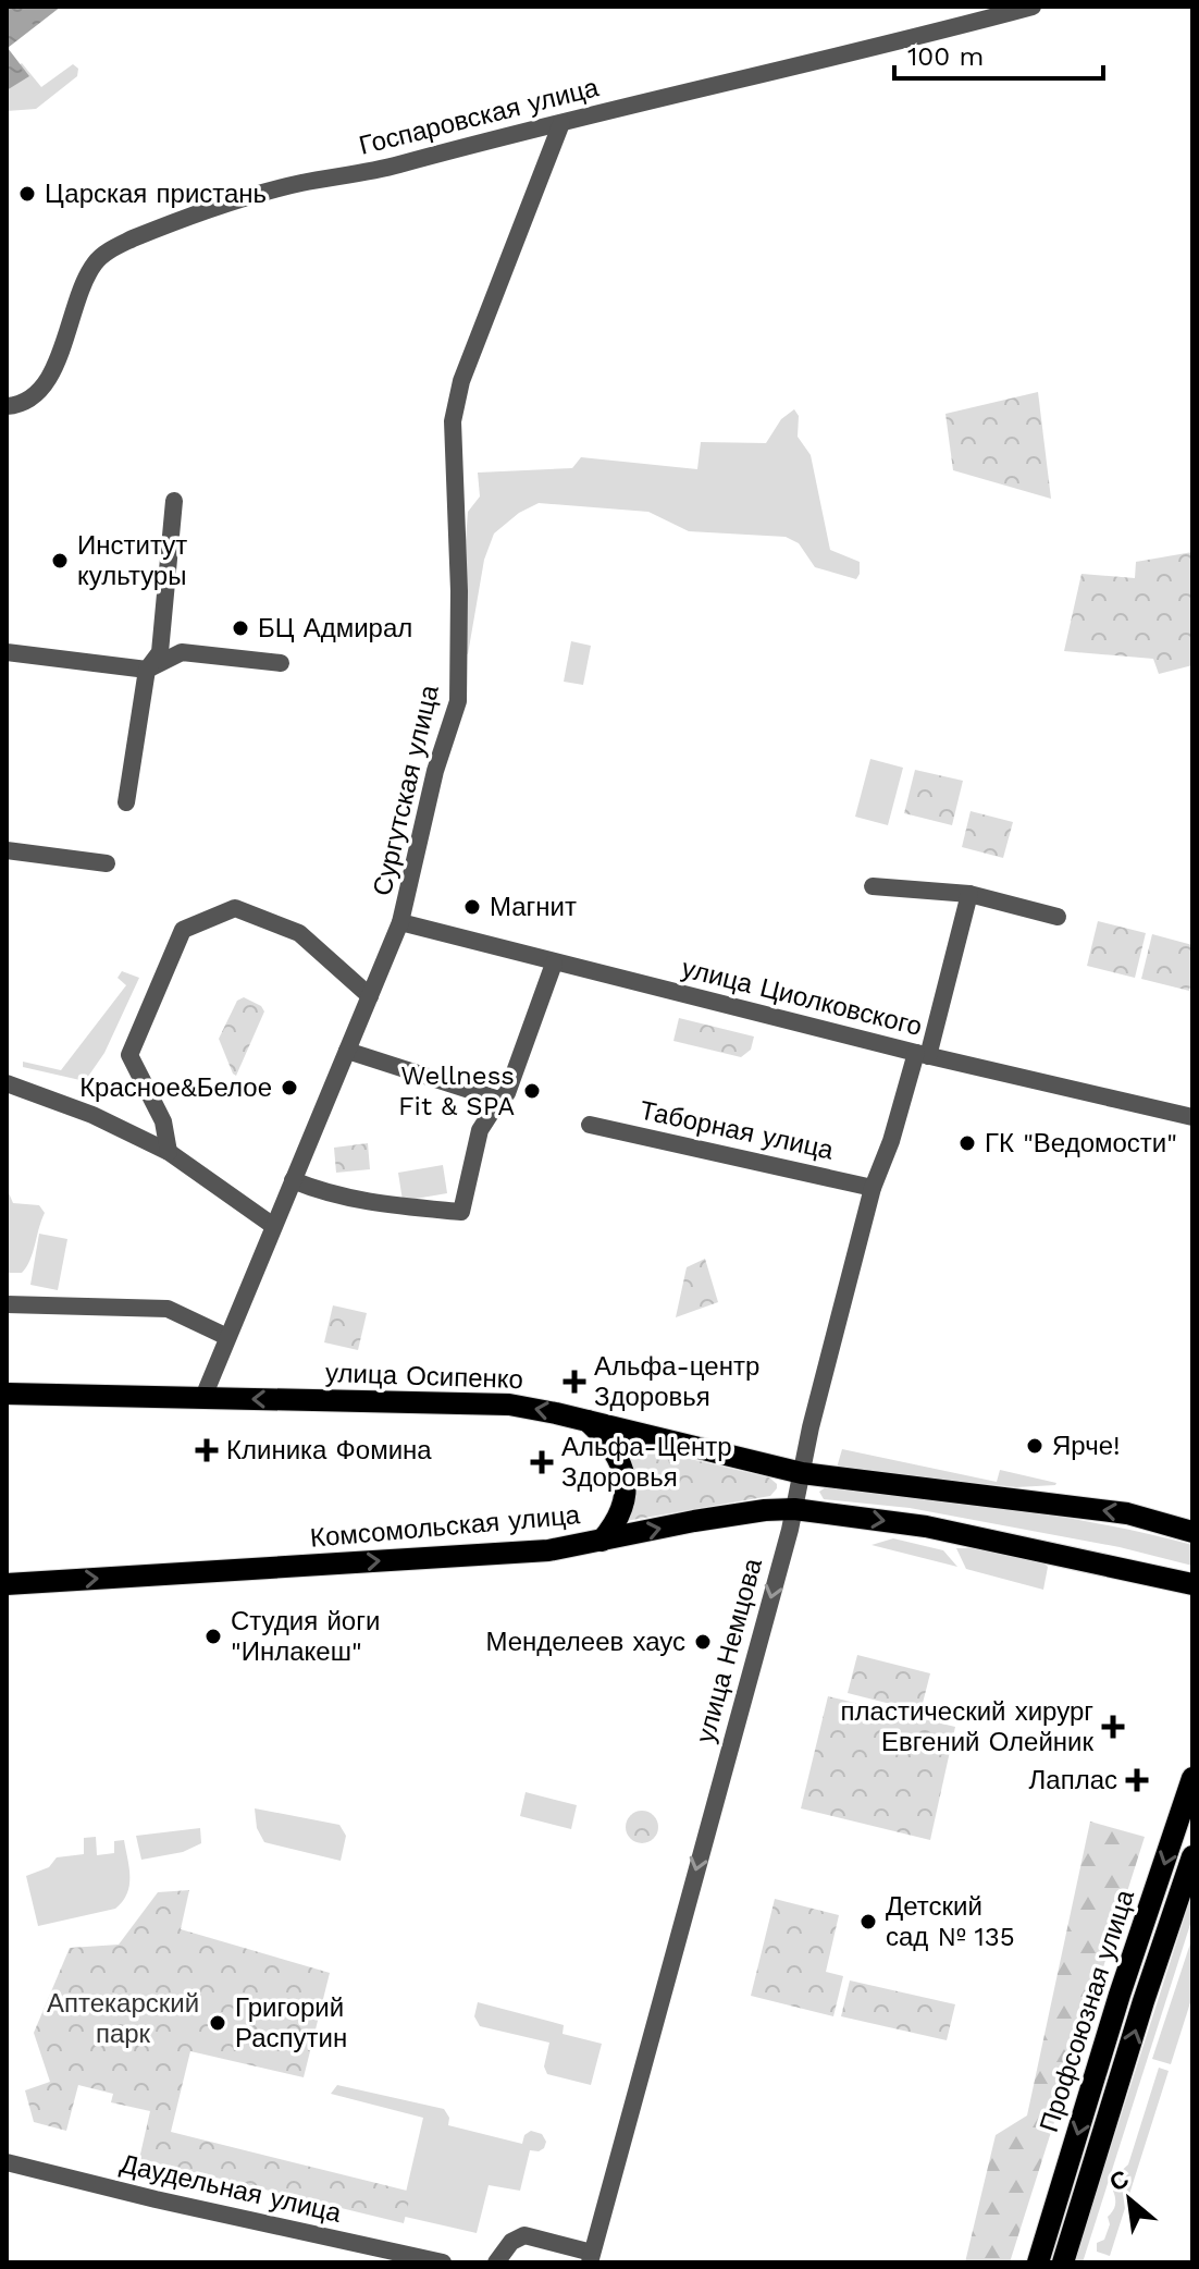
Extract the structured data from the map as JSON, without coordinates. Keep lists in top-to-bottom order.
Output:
{
  "streets": {
    "main road": ["улица Осипенко", "Комсомольская улица", "Профсоюзная улица"],
    "street": [
      "Госпаровская улица",
      "Сургутская улица",
      "улица Циолковского",
      "Таборная улица",
      "улица Немцова",
      "Даудельная улица"
    ]
  },
  "crossings": [
    ["Госпаровская улица", "Сургутская улица"],
    ["Сургутская улица", "улица Циолковского"],
    ["Сургутская улица", "улица Осипенко"],
    ["улица Циолковского", "улица Немцова"],
    ["Таборная улица", "улица Немцова"],
    ["улица Осипенко", "улица Немцова"],
    ["Комсомольская улица", "улица Немцова"]
  ],
  "one_way": ["улица Осипенко", "Комсомольская улица", "улица Немцова"],
  "parks": ["Аптекарский парк"],
  "places": {
    "other": [
      "Царская пристань",
      "Институт культуры",
      "БЦ Адмирал",
      "Магнит",
      "Красное&Белое",
      "Wellness Fit & SPA",
      "ГК \"Ведомости\"",
      "Ярче!",
      "Студия йоги \"Инлакеш\"",
      "Менделеев хаус",
      "Детский сад № 135",
      "Григорий Распутин"
    ],
    "health": [
      "Альфа-центр Здоровья",
      "Клиника Фомина",
      "Альфа-Центр Здоровья",
      "пластический хирург Евгений Олейник",
      "Лаплас"
    ]
  },
  "scale_bar": "100 m",
  "north": "top left"
}
